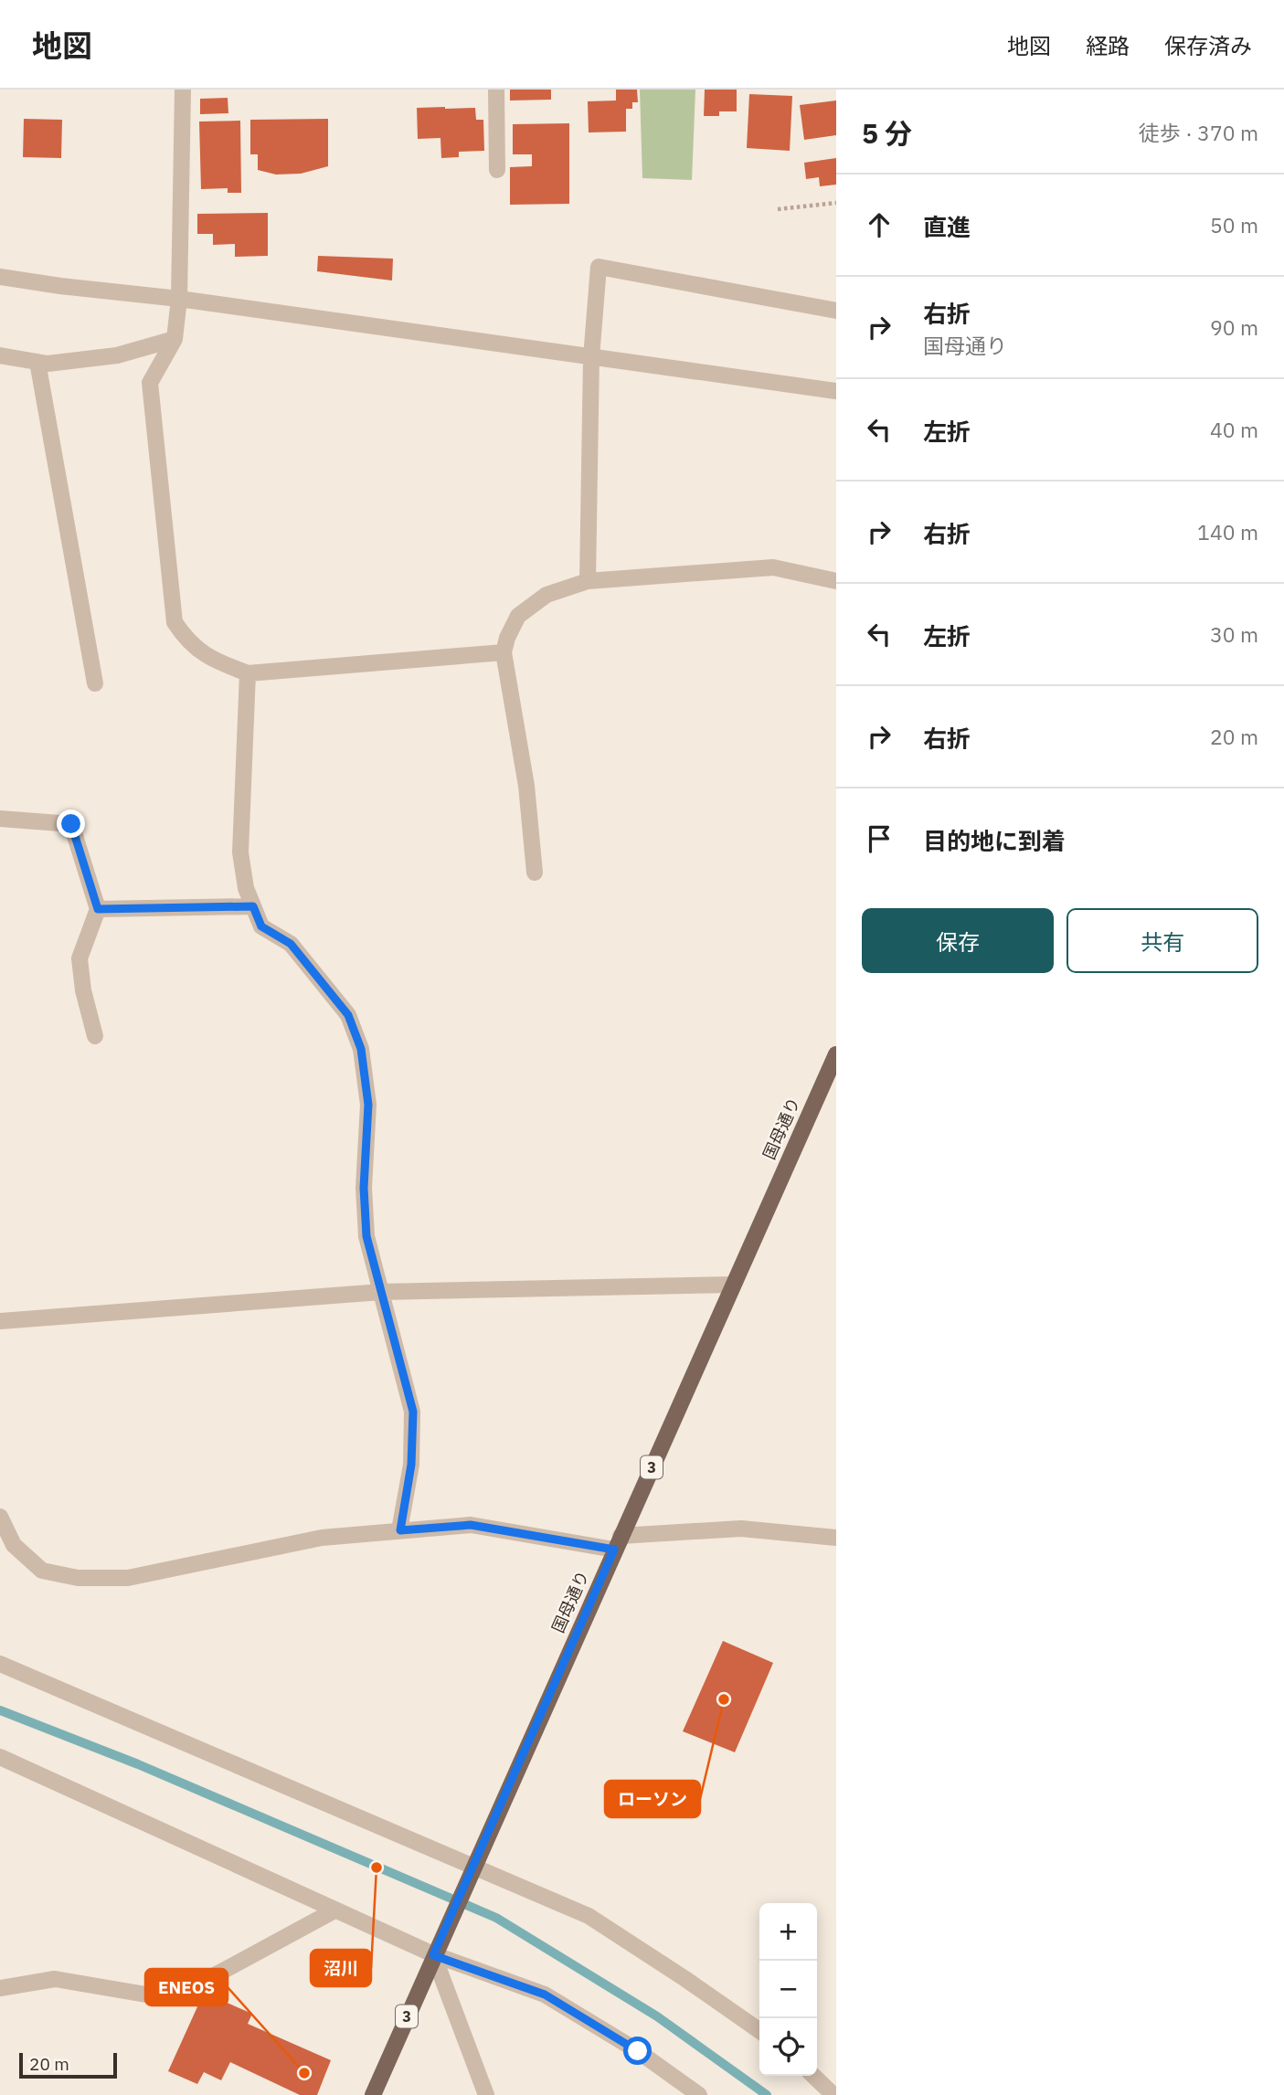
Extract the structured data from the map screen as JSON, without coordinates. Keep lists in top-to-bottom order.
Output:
{
  "streets": {
    "main road": ["国母通り", "3"]
  },
  "places": ["ローソン", "沼川", "ENEOS"],
  "scale_bar": "20 m",
  "page": {
    "header": "地図",
    "nav": ["地図", "経路", "保存済み"],
    "heading": ["5 分", "徒歩 · 370 m"],
    "list": [
      ["直進", "50 m"],
      ["右折", "国母通り", "90 m"],
      ["左折", "40 m"],
      ["右折", "140 m"],
      ["左折", "30 m"],
      ["右折", "20 m"],
      "目的地に到着"
    ],
    "buttons": ["保存", "共有"],
    "map_buttons": ["+", "−"],
    "scale": "20 m"
  }
}
